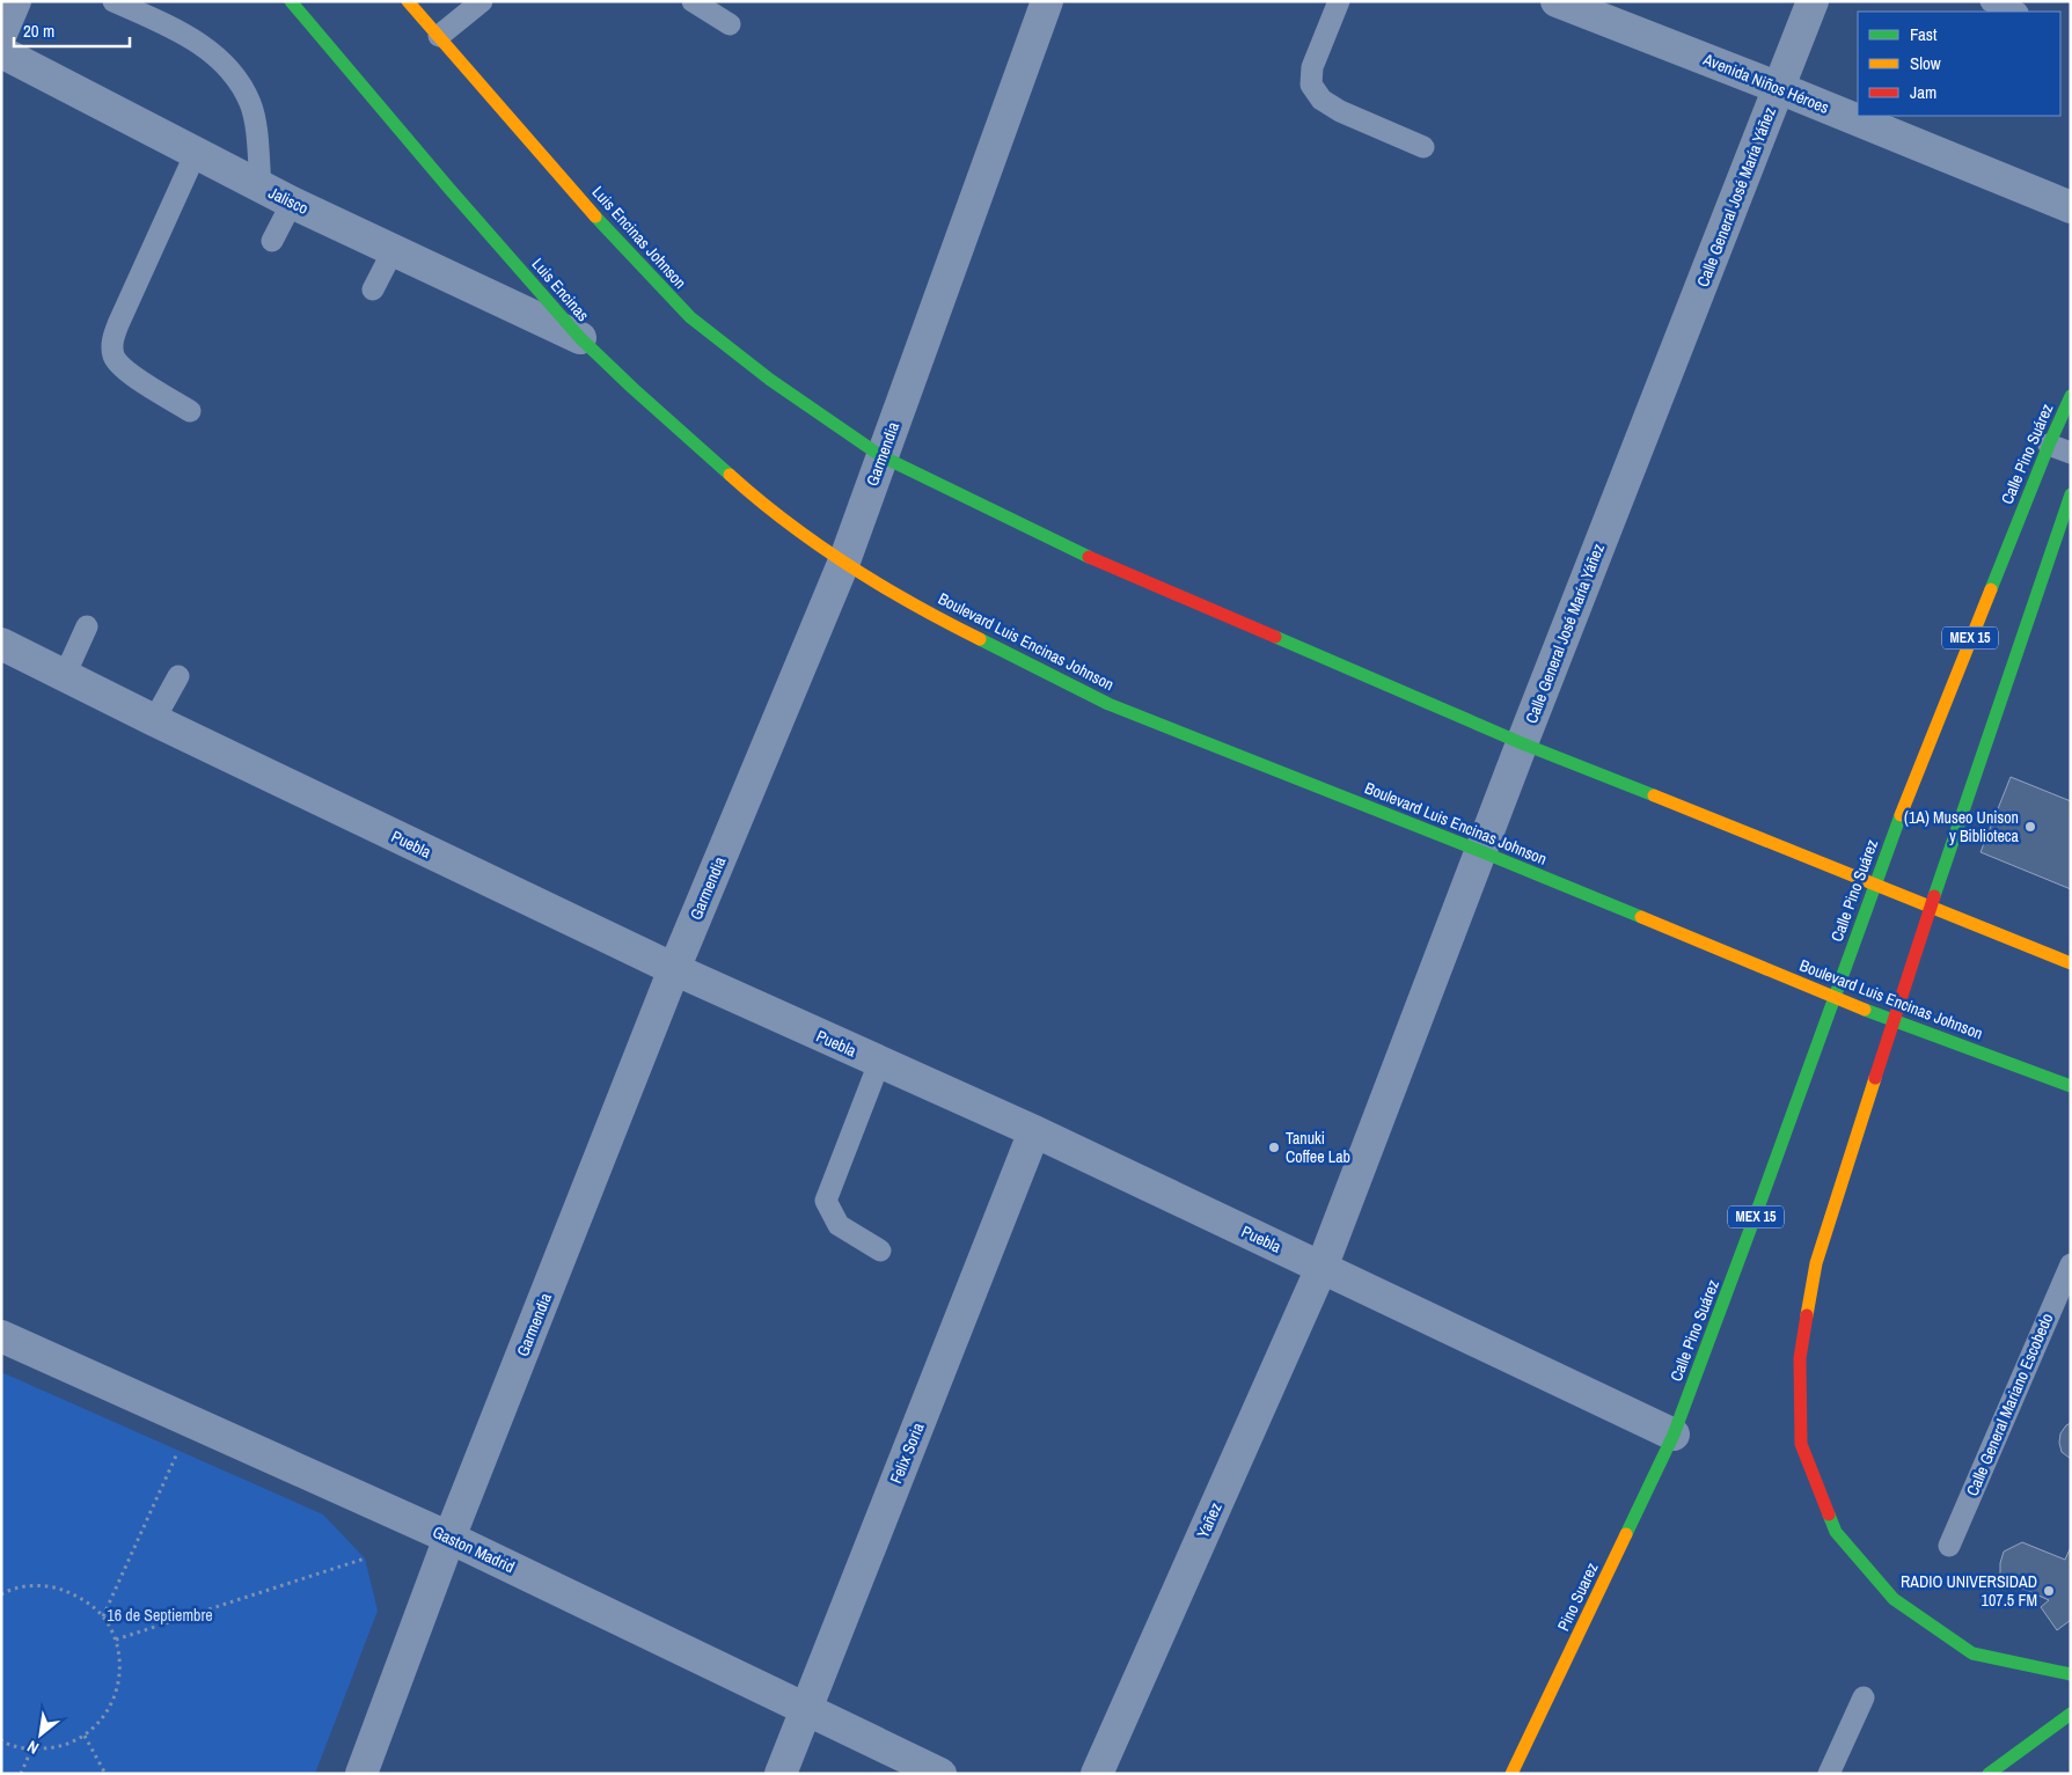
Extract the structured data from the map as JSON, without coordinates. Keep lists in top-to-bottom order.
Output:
{
  "streets": {
    "main road": [
      "Luis Encinas Johnson",
      "Luis Encinas",
      "Calle Pino Suárez",
      "MEX 15",
      "Boulevard Luis Encinas Johnson",
      "Pino Suarez"
    ],
    "street": [
      "Avenida Niños Héroes",
      "Calle General José María Yáñez",
      "Jalisco",
      "Garmendia",
      "Puebla",
      "Felix Soria",
      "Yañez",
      "Gaston Madrid"
    ],
    "lane": ["Calle General Mariano Escobedo"]
  },
  "crossings": [
    ["Avenida Niños Héroes", "Calle General José María Yáñez"],
    ["Calle General José María Yáñez", "Boulevard Luis Encinas Johnson"],
    ["Calle General José María Yáñez", "Puebla"],
    ["Calle General José María Yáñez", "Yañez"],
    ["Jalisco", "Luis Encinas"],
    ["Luis Encinas Johnson", "Garmendia"],
    ["Luis Encinas", "Garmendia"],
    ["Luis Encinas", "Boulevard Luis Encinas Johnson"],
    ["Garmendia", "Boulevard Luis Encinas Johnson"],
    ["Garmendia", "Puebla"],
    ["Garmendia", "Gaston Madrid"],
    ["Calle Pino Suárez", "Boulevard Luis Encinas Johnson"],
    ["Calle Pino Suárez", "Puebla"],
    ["Calle Pino Suárez", "Pino Suarez"],
    ["Puebla", "Felix Soria"],
    ["Puebla", "Yañez"],
    ["Puebla", "Pino Suarez"],
    ["Felix Soria", "Gaston Madrid"]
  ],
  "parks": ["16 de Septiembre"],
  "places": ["(1A) Museo Unison y Biblioteca", "Tanuki Coffee Lab", "RADIO UNIVERSIDAD 107.5 FM"],
  "legend": ["Fast", "Slow", "Jam"],
  "scale_bar": "20 m",
  "north": "bottom left"
}
